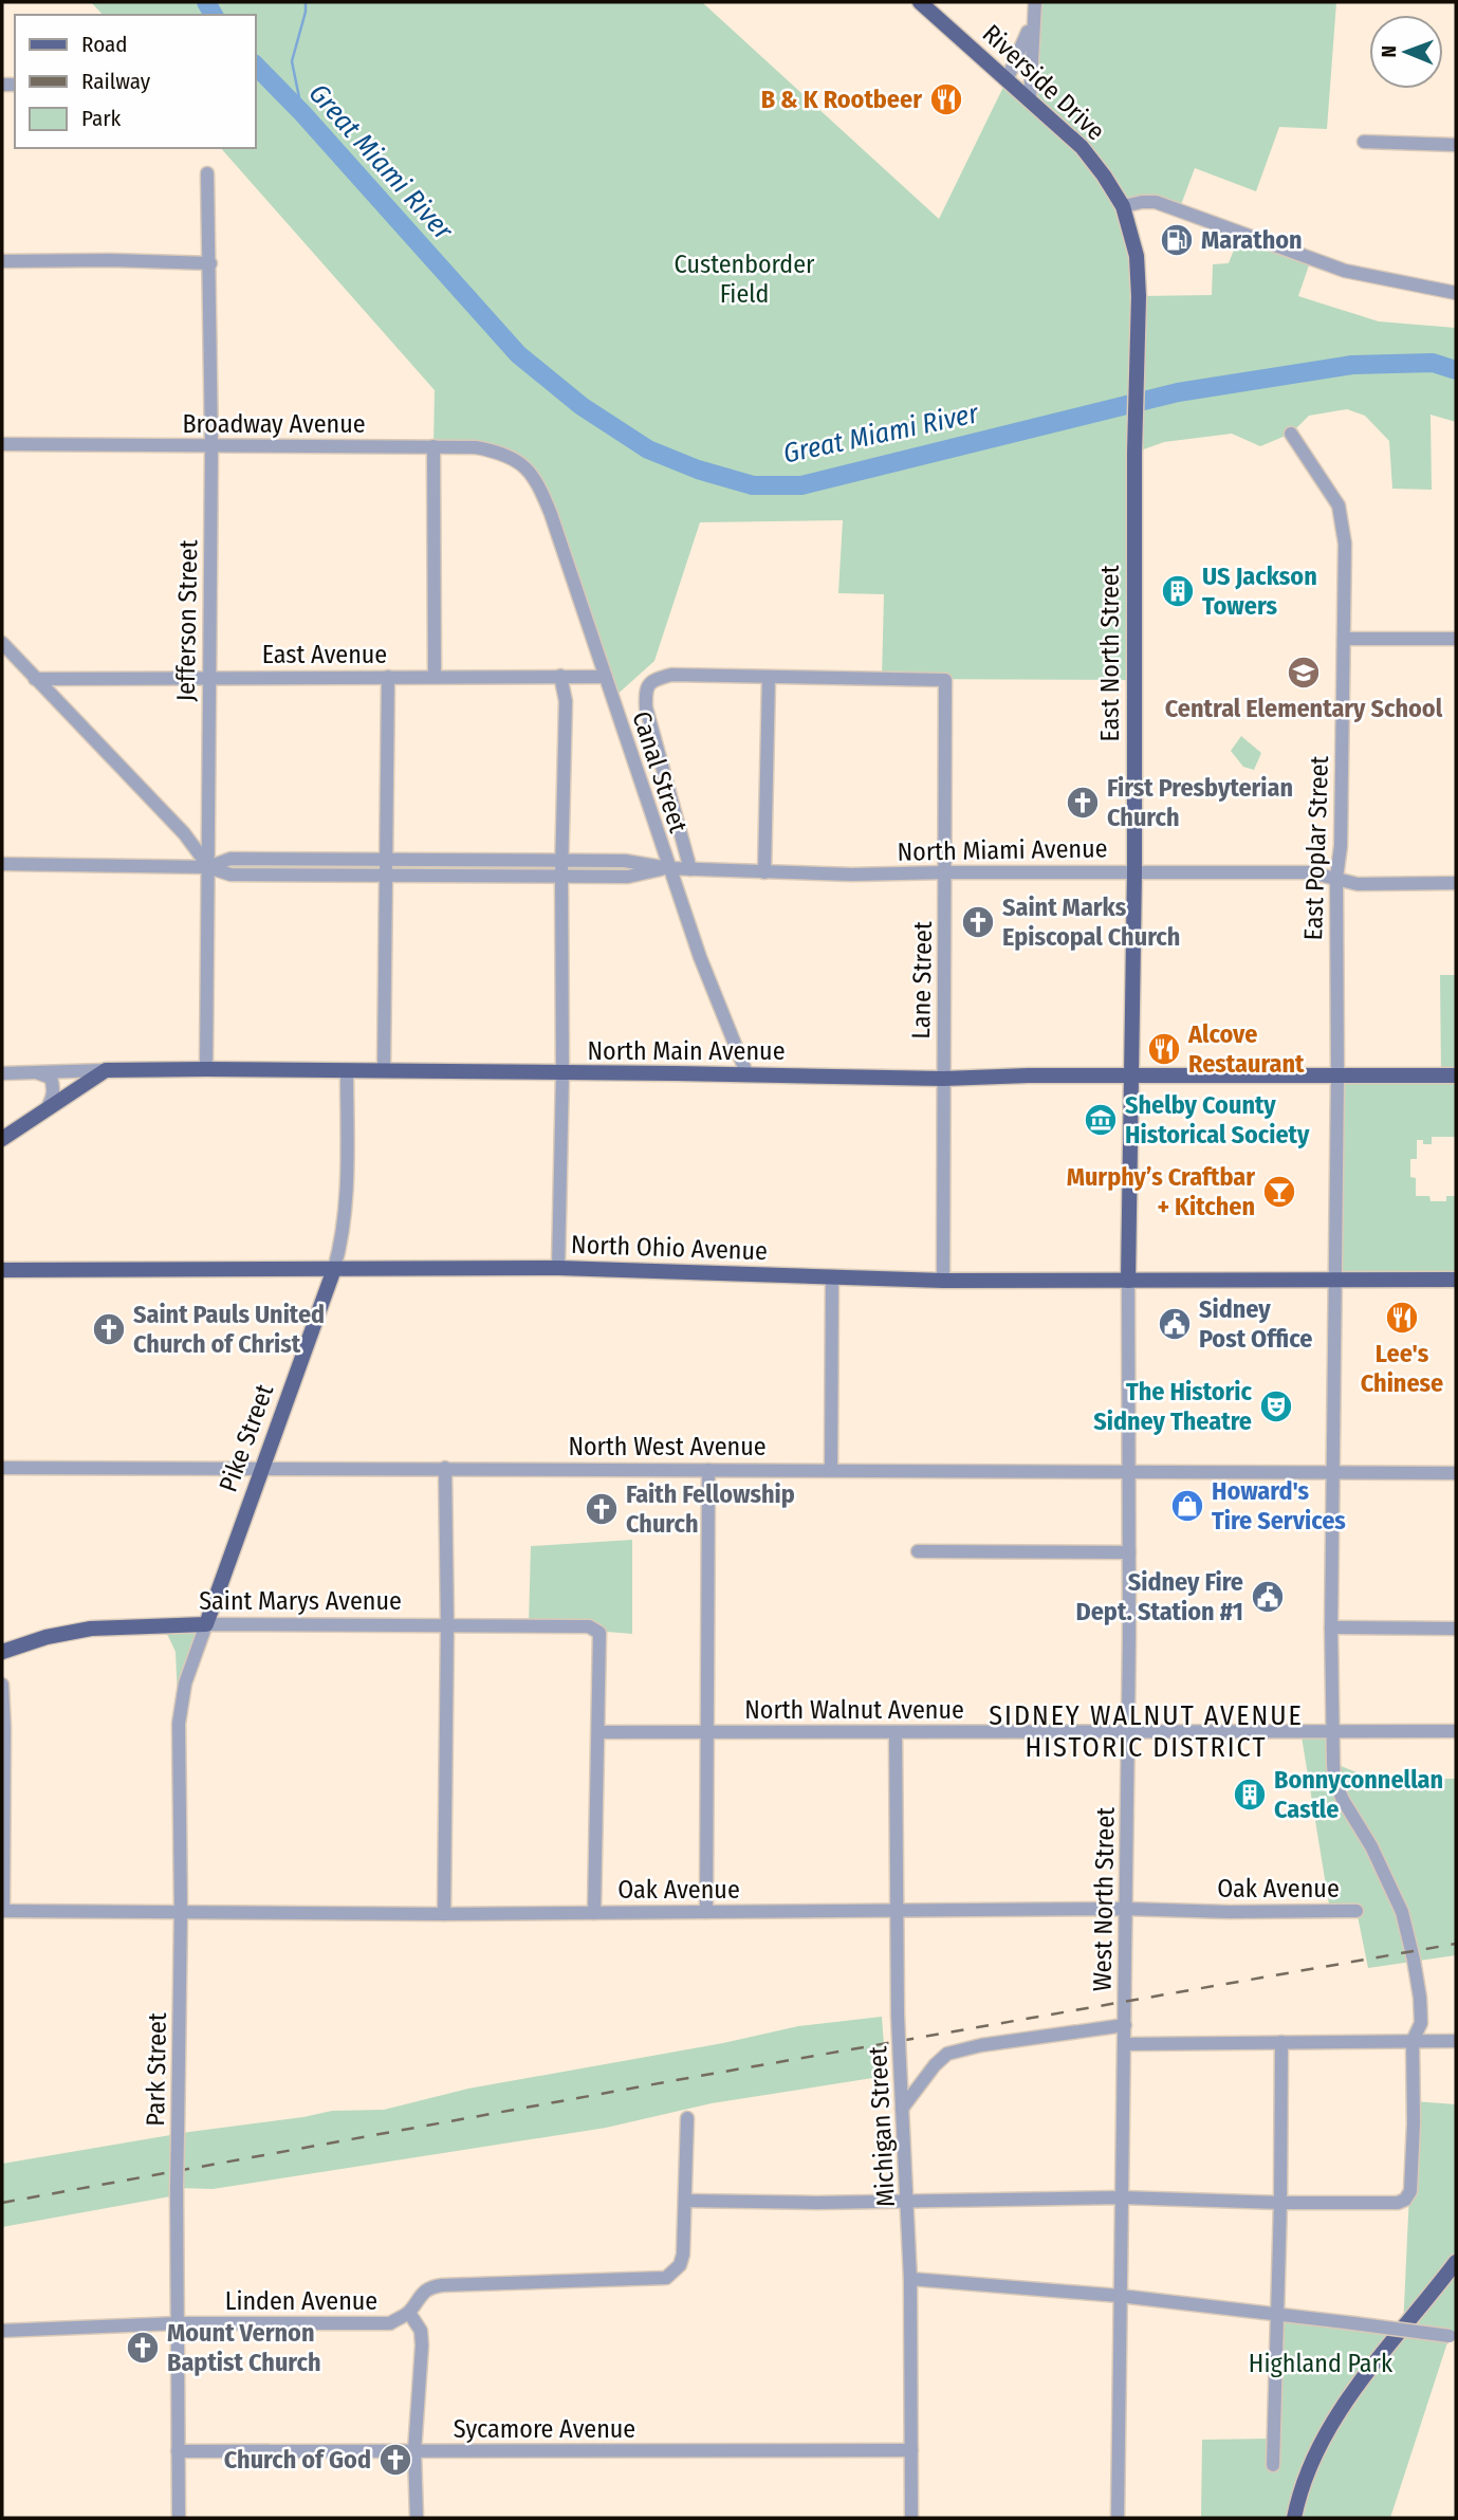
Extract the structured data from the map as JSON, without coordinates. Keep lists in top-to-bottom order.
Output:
{
  "streets": {
    "main road": [
      "Riverside Drive",
      "East North Street",
      "North Main Avenue",
      "North Ohio Avenue",
      "Pike Street",
      "Saint Marys Avenue"
    ],
    "street": [
      "Broadway Avenue",
      "Jefferson Street",
      "East Avenue",
      "Canal Street",
      "East Poplar Street",
      "North Miami Avenue",
      "Lane Street",
      "North West Avenue",
      "North Walnut Avenue",
      "Oak Avenue",
      "West North Street",
      "Park Street",
      "Michigan Street",
      "Linden Avenue",
      "Sycamore Avenue"
    ]
  },
  "crossings": [
    ["Riverside Drive", "East North Street"],
    ["Broadway Avenue", "Jefferson Street"],
    ["Broadway Avenue", "Canal Street"],
    ["Jefferson Street", "East Avenue"],
    ["Jefferson Street", "North Miami Avenue"],
    ["Jefferson Street", "North Main Avenue"],
    ["East North Street", "North Miami Avenue"],
    ["East North Street", "North Main Avenue"],
    ["East North Street", "North Ohio Avenue"],
    ["East North Street", "West North Street"],
    ["East Avenue", "Canal Street"],
    ["Canal Street", "North Miami Avenue"],
    ["Canal Street", "North Main Avenue"],
    ["East Poplar Street", "North Miami Avenue"],
    ["East Poplar Street", "North Main Avenue"],
    ["East Poplar Street", "North Ohio Avenue"],
    ["East Poplar Street", "North West Avenue"],
    ["East Poplar Street", "North Walnut Avenue"],
    ["North Miami Avenue", "Lane Street"],
    ["Lane Street", "North Main Avenue"],
    ["Lane Street", "North Ohio Avenue"],
    ["North Ohio Avenue", "Pike Street"],
    ["North Ohio Avenue", "West North Street"],
    ["Pike Street", "North West Avenue"],
    ["Pike Street", "Saint Marys Avenue"],
    ["Pike Street", "Park Street"],
    ["North West Avenue", "West North Street"],
    ["Saint Marys Avenue", "North Walnut Avenue"],
    ["Saint Marys Avenue", "Park Street"],
    ["North Walnut Avenue", "West North Street"],
    ["North Walnut Avenue", "Michigan Street"],
    ["Oak Avenue", "West North Street"],
    ["Oak Avenue", "Park Street"],
    ["Oak Avenue", "Michigan Street"],
    ["Park Street", "Linden Avenue"],
    ["Park Street", "Sycamore Avenue"],
    ["Michigan Street", "Sycamore Avenue"]
  ],
  "districts": ["SIDNEY WALNUT AVENUE HISTORIC DISTRICT"],
  "water": ["Great Miami River"],
  "parks": ["Custenborder Field", "Highland Park"],
  "places": {
    "restaurant": ["B & K Rootbeer", "Alcove Restaurant", "Lee's Chinese"],
    "fuel station": ["Marathon"],
    "building": ["US Jackson Towers", "Bonnyconnellan Castle"],
    "school or university": ["Central Elementary School"],
    "church": [
      "First Presbyterian Church",
      "Saint Marks Episcopal Church",
      "Saint Pauls United Church of Christ",
      "Faith Fellowship Church",
      "Mount Vernon Baptist Church",
      "Church of God"
    ],
    "museum": ["Shelby County Historical Society"],
    "bar": ["Murphy’s Craftbar + Kitchen"],
    "public building": ["Sidney Post Office", "Sidney Fire Dept. Station #1"],
    "theatre": ["The Historic Sidney Theatre"],
    "shop": ["Howard's Tire Services"]
  },
  "legend": ["Road", "Railway", "Park"],
  "north": "left"
}
